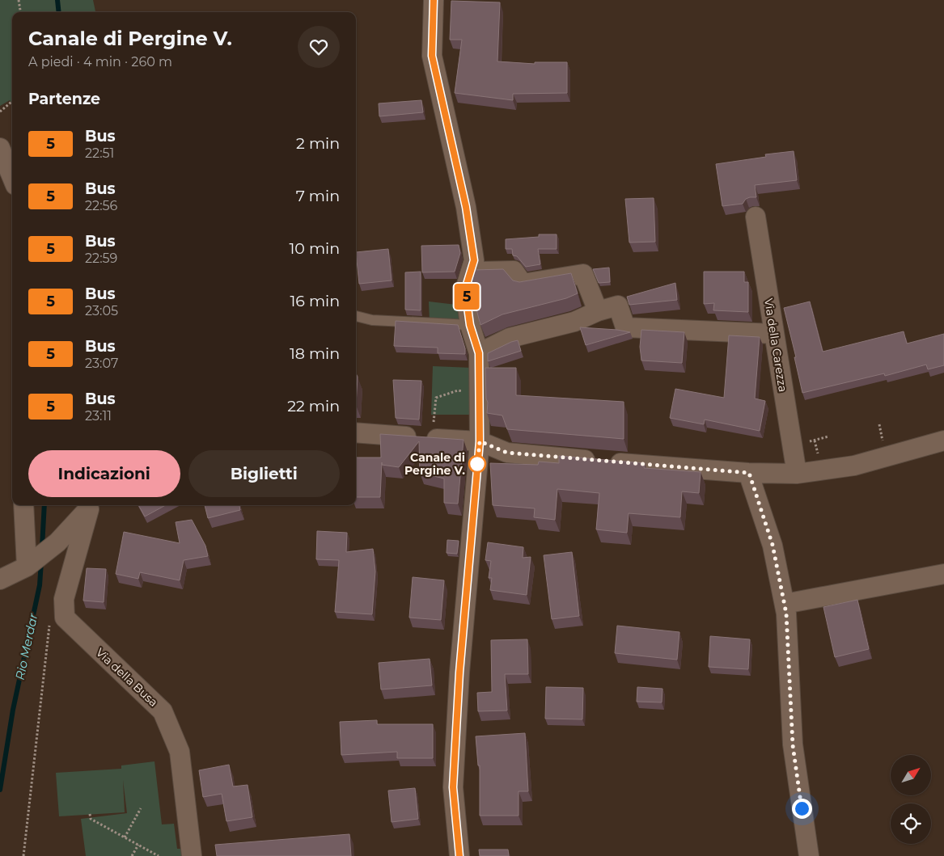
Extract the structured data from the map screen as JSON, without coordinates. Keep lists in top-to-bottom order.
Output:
{
  "streets": {
    "street": ["Via della Carezza", "Via della Busa"]
  },
  "water": ["Rio Merdar"],
  "places": ["Canale di Pergine V."],
  "lines": ["bus line 5"],
  "north": "top right",
  "page": {
    "on_map": "5",
    "heading": [
      ["Canale di Pergine V.", "A piedi · 4 min · 260 m"],
      "Partenze"
    ],
    "list": [
      {
        "mark": "5",
        "name": "Bus",
        "note": "22:51",
        "value": "2 min"
      },
      {
        "mark": "5",
        "name": "Bus",
        "note": "22:56",
        "value": "7 min"
      },
      {
        "mark": "5",
        "name": "Bus",
        "note": "22:59",
        "value": "10 min"
      },
      {
        "mark": "5",
        "name": "Bus",
        "note": "23:05",
        "value": "16 min"
      },
      {
        "mark": "5",
        "name": "Bus",
        "note": "23:07",
        "value": "18 min"
      },
      {
        "mark": "5",
        "name": "Bus",
        "note": "23:11",
        "value": "22 min"
      }
    ],
    "buttons": ["Indicazioni", "Biglietti"]
  }
}
